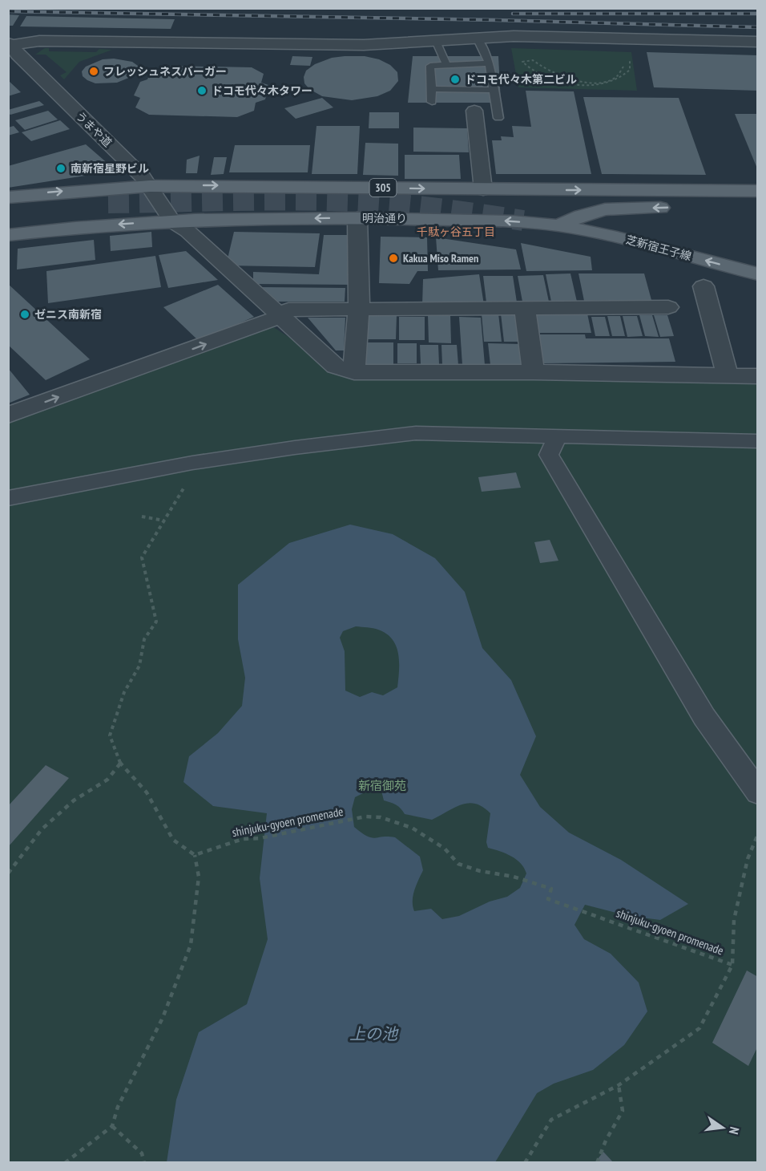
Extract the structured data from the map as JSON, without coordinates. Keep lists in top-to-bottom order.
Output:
{
  "streets": {
    "main road": ["305", "明治通り", "芝新宿王子線"],
    "street": ["うまや道"],
    "path": ["shinjuku-gyoen promenade"]
  },
  "crossings": [
    ["うまや道", "305"],
    ["うまや道", "明治通り"],
    ["明治通り", "芝新宿王子線"]
  ],
  "districts": ["千駄ヶ谷五丁目"],
  "water": ["上の池"],
  "parks": ["新宿御苑"],
  "places": [
    "フレッシュネスバーガー",
    "ドコモ代々木第二ビル",
    "ドコモ代々木タワー",
    "南新宿星野ビル",
    "Kakua Miso Ramen",
    "ゼニス南新宿"
  ],
  "north": "right"
}
